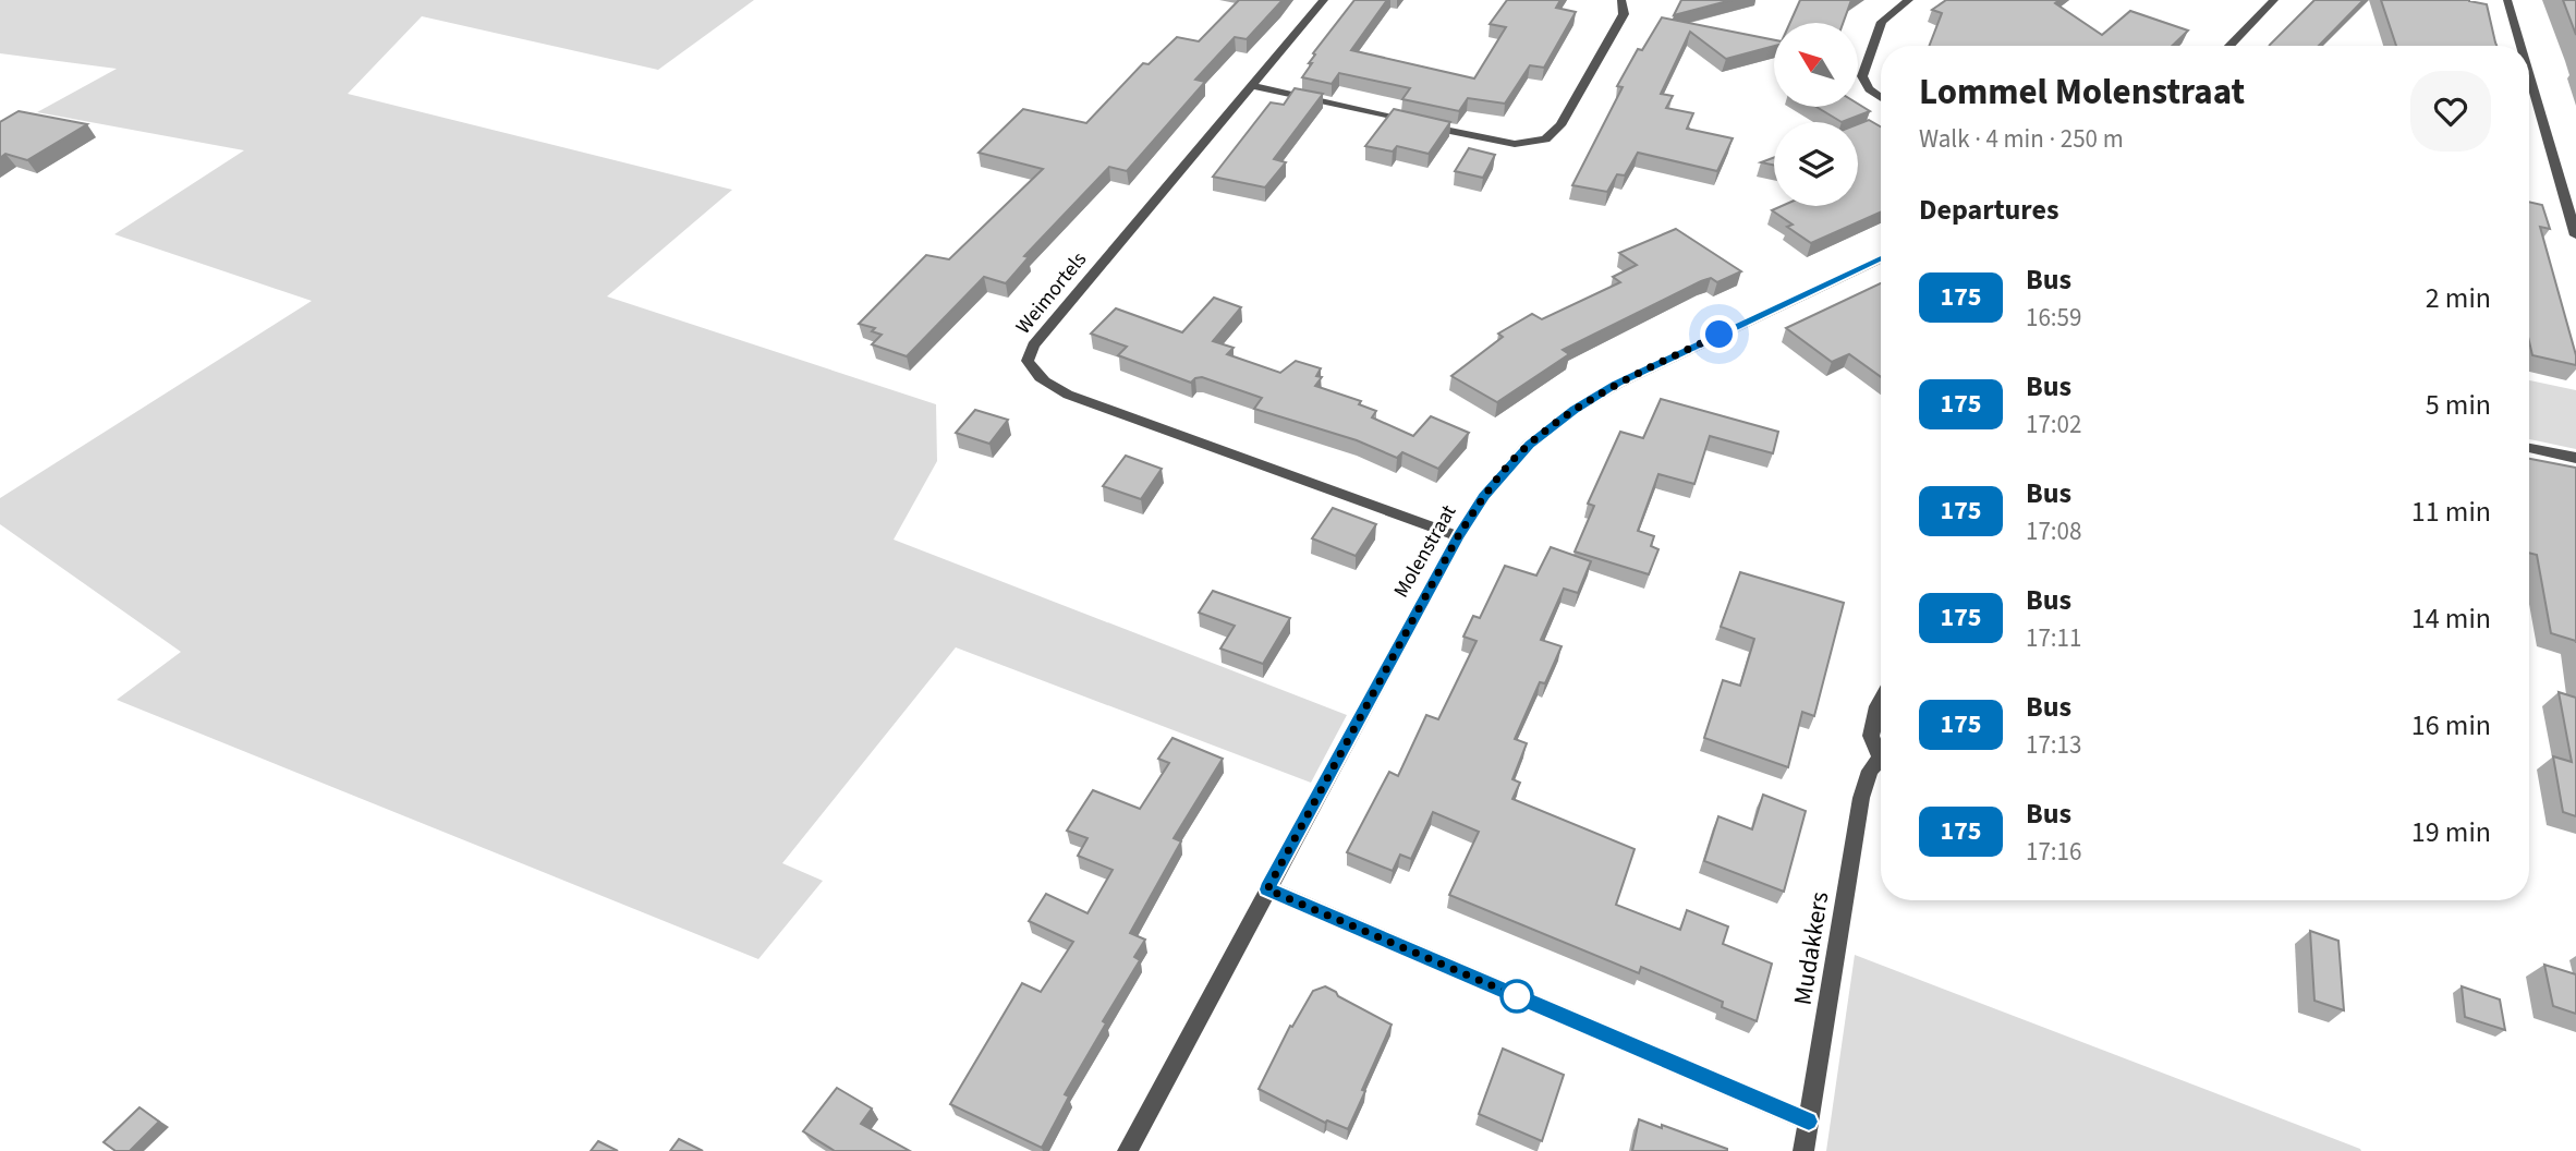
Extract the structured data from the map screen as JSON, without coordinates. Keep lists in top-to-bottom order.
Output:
{
  "streets": {
    "street": ["Weimortels", "Molenstraat", "Mudakkers"]
  },
  "crossings": [
    ["Weimortels", "Molenstraat"]
  ],
  "lines": ["bus line 175"],
  "north": "top left",
  "page": {
    "heading": [
      ["Lommel Molenstraat", "Walk · 4 min · 250 m"],
      "Departures"
    ],
    "list": [
      {
        "mark": "175",
        "name": "Bus",
        "note": "16:59",
        "value": "2 min"
      },
      {
        "mark": "175",
        "name": "Bus",
        "note": "17:02",
        "value": "5 min"
      },
      {
        "mark": "175",
        "name": "Bus",
        "note": "17:08",
        "value": "11 min"
      },
      {
        "mark": "175",
        "name": "Bus",
        "note": "17:11",
        "value": "14 min"
      },
      {
        "mark": "175",
        "name": "Bus",
        "note": "17:13",
        "value": "16 min"
      },
      {
        "mark": "175",
        "name": "Bus",
        "note": "17:16",
        "value": "19 min"
      }
    ]
  }
}
